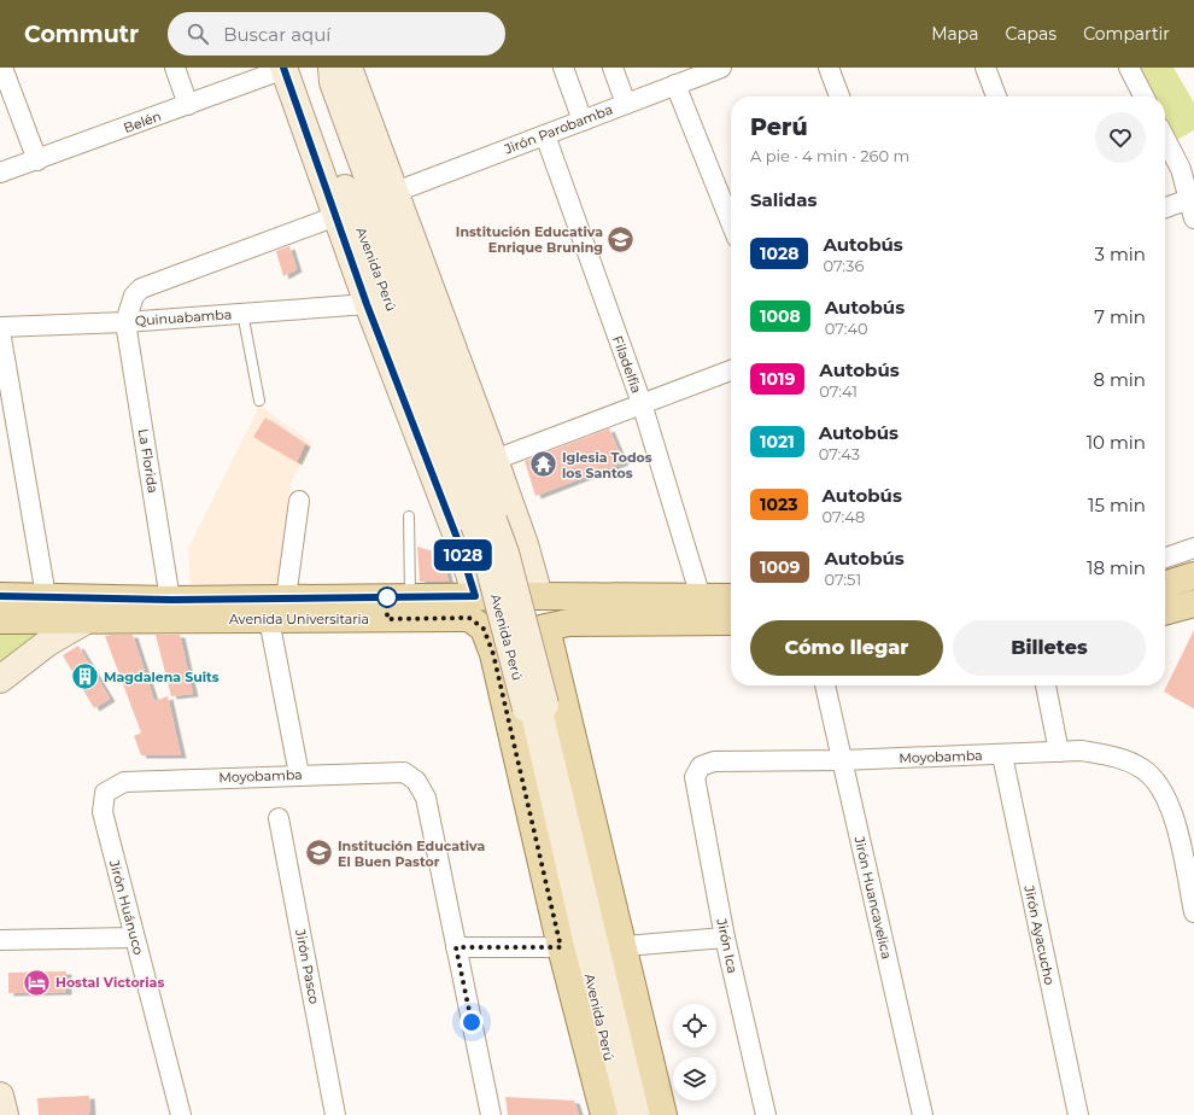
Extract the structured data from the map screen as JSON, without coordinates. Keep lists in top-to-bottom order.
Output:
{
  "streets": {
    "main road": ["Avenida Perú", "Avenida Universitaria"],
    "street": [
      "Belén",
      "Jirón Parobamba",
      "Quinuabamba",
      "Filadelfia",
      "La Florida",
      "Moyobamba",
      "Jirón Huancavelica",
      "Jirón Huánuco",
      "Jirón Ayacucho",
      "Jirón Ica",
      "Jirón Pasco"
    ]
  },
  "crossings": [
    ["Belén", "Avenida Perú"],
    ["Jirón Parobamba", "Filadelfia"],
    ["Avenida Perú", "Quinuabamba"],
    ["Avenida Perú", "Avenida Universitaria"],
    ["Quinuabamba", "La Florida"],
    ["Filadelfia", "Avenida Universitaria"],
    ["La Florida", "Avenida Universitaria"],
    ["Moyobamba", "Jirón Huancavelica"],
    ["Moyobamba", "Jirón Huánuco"],
    ["Moyobamba", "Jirón Ayacucho"],
    ["Moyobamba", "Jirón Ica"]
  ],
  "places": {
    "school or university": ["Institución Educativa Enrique Bruning", "Institución Educativa El Buen Pastor"],
    "temple": ["Iglesia Todos los Santos"],
    "building": ["Magdalena Suits"],
    "hotel": ["Hostal Victorias"]
  },
  "lines": ["bus line 1028"],
  "page": {
    "header": "Commutr",
    "search": "Buscar aquí",
    "nav": ["Mapa", "Capas", "Compartir"],
    "on_map": "1028",
    "heading": [
      ["Perú", "A pie · 4 min · 260 m"],
      "Salidas"
    ],
    "list": [
      {
        "mark": "1028",
        "name": "Autobús",
        "note": "07:36",
        "value": "3 min"
      },
      {
        "mark": "1008",
        "name": "Autobús",
        "note": "07:40",
        "value": "7 min"
      },
      {
        "mark": "1019",
        "name": "Autobús",
        "note": "07:41",
        "value": "8 min"
      },
      {
        "mark": "1021",
        "name": "Autobús",
        "note": "07:43",
        "value": "10 min"
      },
      {
        "mark": "1023",
        "name": "Autobús",
        "note": "07:48",
        "value": "15 min"
      },
      {
        "mark": "1009",
        "name": "Autobús",
        "note": "07:51",
        "value": "18 min"
      }
    ],
    "buttons": ["Cómo llegar", "Billetes"]
  }
}
